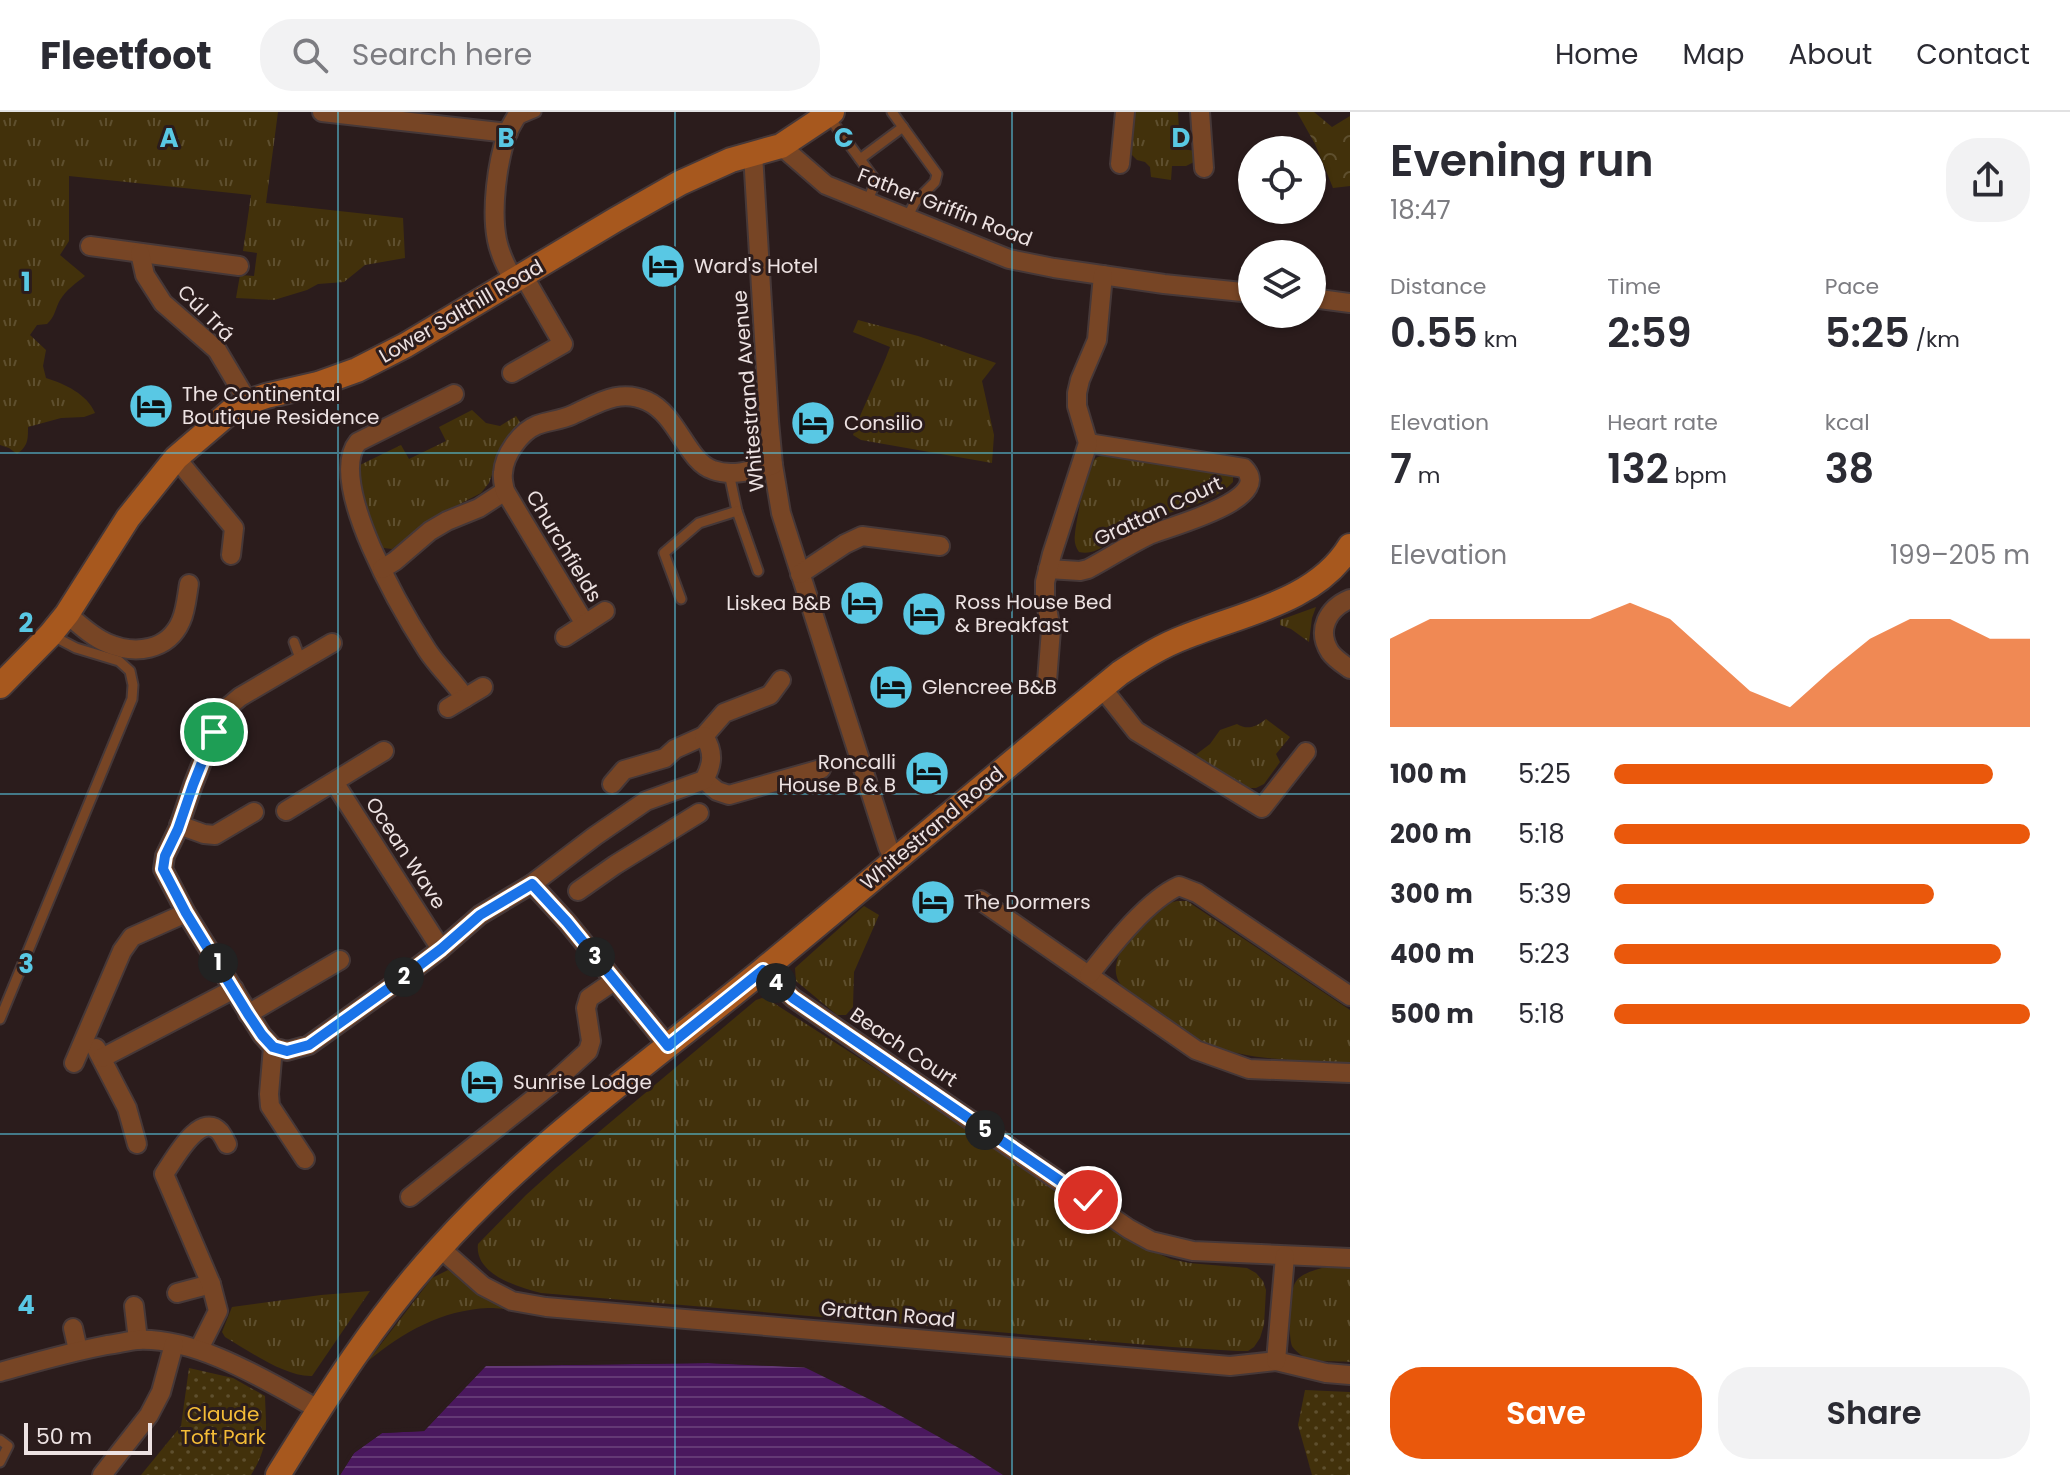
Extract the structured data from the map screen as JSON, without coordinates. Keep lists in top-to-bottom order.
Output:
{
  "streets": {
    "main road": ["Lower Salthill Road", "Whitestrand Road"],
    "street": [
      "Father Griffin Road",
      "Cúl Trá",
      "Whitestrand Avenue",
      "Grattan Court",
      "Churchfields",
      "Ocean Wave",
      "Beach Court",
      "Grattan Road"
    ]
  },
  "crossings": [
    ["Father Griffin Road", "Lower Salthill Road"],
    ["Lower Salthill Road", "Cúl Trá"],
    ["Lower Salthill Road", "Whitestrand Avenue"],
    ["Whitestrand Avenue", "Whitestrand Road"],
    ["Whitestrand Road", "Beach Court"],
    ["Whitestrand Road", "Grattan Road"]
  ],
  "parks": ["Claude Toft Park"],
  "places": {
    "hotel": [
      "Ward's Hotel",
      "The Continental Boutique Residence",
      "Consilio",
      "Liskea B&B",
      "Ross House Bed & Breakfast",
      "Glencree B&B",
      "Roncalli House B & B",
      "The Dormers",
      "Sunrise Lodge"
    ]
  },
  "scale_bar": "50 m",
  "page": {
    "header": "Fleetfoot",
    "search": "Search here",
    "nav": [
      "Home",
      "Map",
      "About",
      "Contact"
    ],
    "heading": ["Evening run", "18:47"],
    "stats": [
      ["Distance", "0.55 km"],
      ["Time", "2:59"],
      ["Pace", "5:25 /km"],
      ["Elevation", "7 m"],
      ["Heart rate", "132 bpm"],
      ["kcal", "38"]
    ],
    "chart": ["Elevation", "199–205 m"],
    "list": [
      {
        "name": "100 m",
        "note": "5:25"
      },
      {
        "name": "200 m",
        "note": "5:18"
      },
      {
        "name": "300 m",
        "note": "5:39"
      },
      {
        "name": "400 m",
        "note": "5:23"
      },
      {
        "name": "500 m",
        "note": "5:18"
      }
    ],
    "pins": [
      "3",
      "1",
      "2",
      "4",
      "5"
    ],
    "buttons": ["Save", "Share"],
    "scale": "50 m"
  },
  "grid": {
    "columns": [
      "A",
      "B",
      "C",
      "D"
    ],
    "rows": [
      "1",
      "2",
      "3",
      "4"
    ]
  }
}
